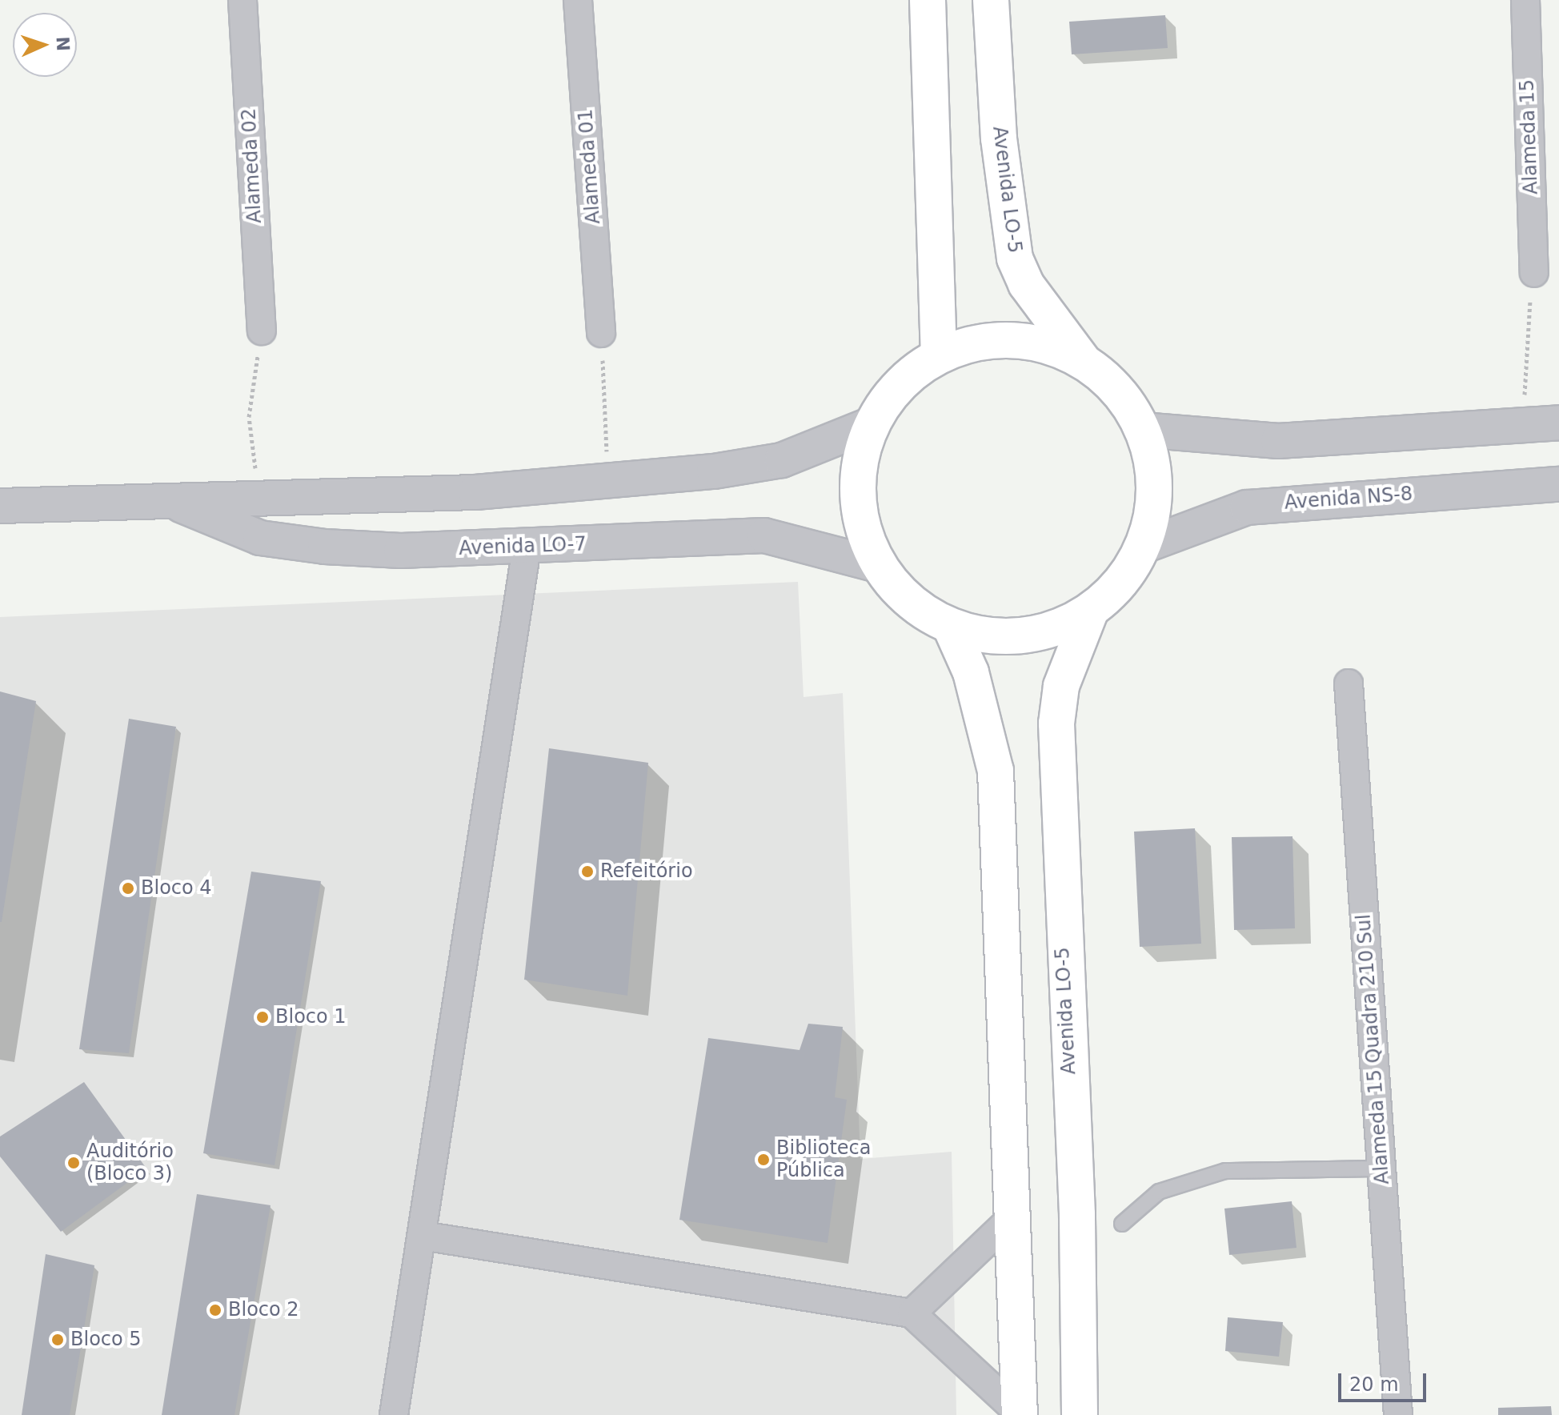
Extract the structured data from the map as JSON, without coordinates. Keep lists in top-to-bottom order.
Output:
{
  "streets": {
    "main road": ["Avenida LO-5"],
    "street": [
      "Alameda 15",
      "Alameda 02",
      "Alameda 01",
      "Avenida NS-8",
      "Avenida LO-7",
      "Alameda 15 Quadra 210 Sul"
    ]
  },
  "places": [
    "Refeitório",
    "Bloco 4",
    "Bloco 1",
    "Biblioteca Pública",
    "Auditório (Bloco 3)",
    "Bloco 2",
    "Bloco 5"
  ],
  "scale_bar": "20 m",
  "north": "right"
}
